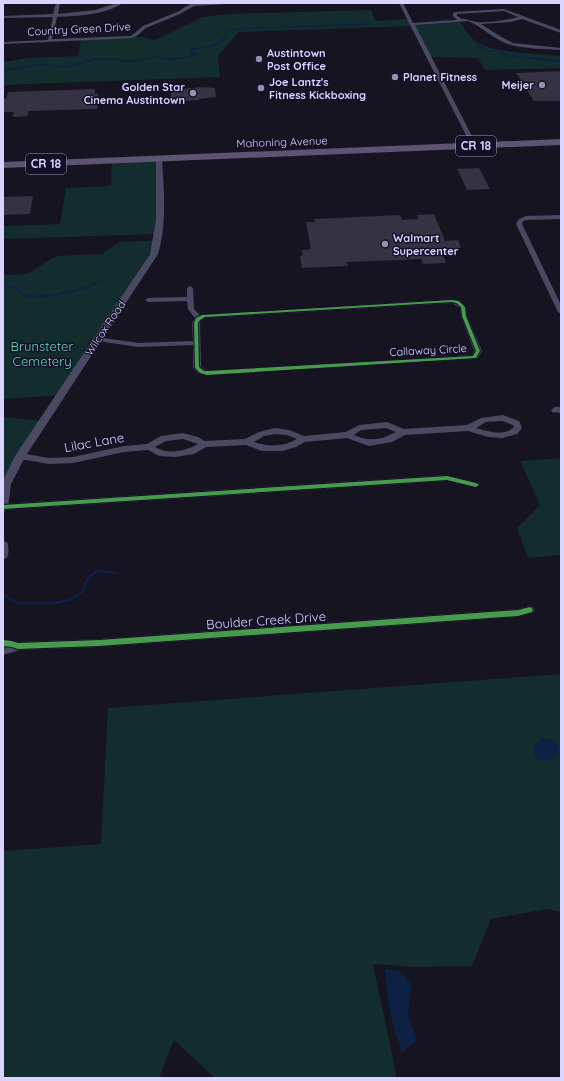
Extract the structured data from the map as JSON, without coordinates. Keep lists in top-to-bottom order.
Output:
{
  "streets": {
    "main road": ["Mahoning Avenue", "CR 18"],
    "street": [
      "Country Green Drive",
      "Wilcox Road",
      "Callaway Circle",
      "Lilac Lane",
      "Boulder Creek Drive"
    ]
  },
  "crossings": [
    ["Mahoning Avenue", "Wilcox Road"],
    ["Wilcox Road", "Lilac Lane"]
  ],
  "parks": ["Brunsteter Cemetery"],
  "places": [
    "Austintown Post Office",
    "Planet Fitness",
    "Meijer",
    "Joe Lantz's Fitness Kickboxing",
    "Golden Star Cinema Austintown",
    "Walmart Supercenter"
  ]
}
